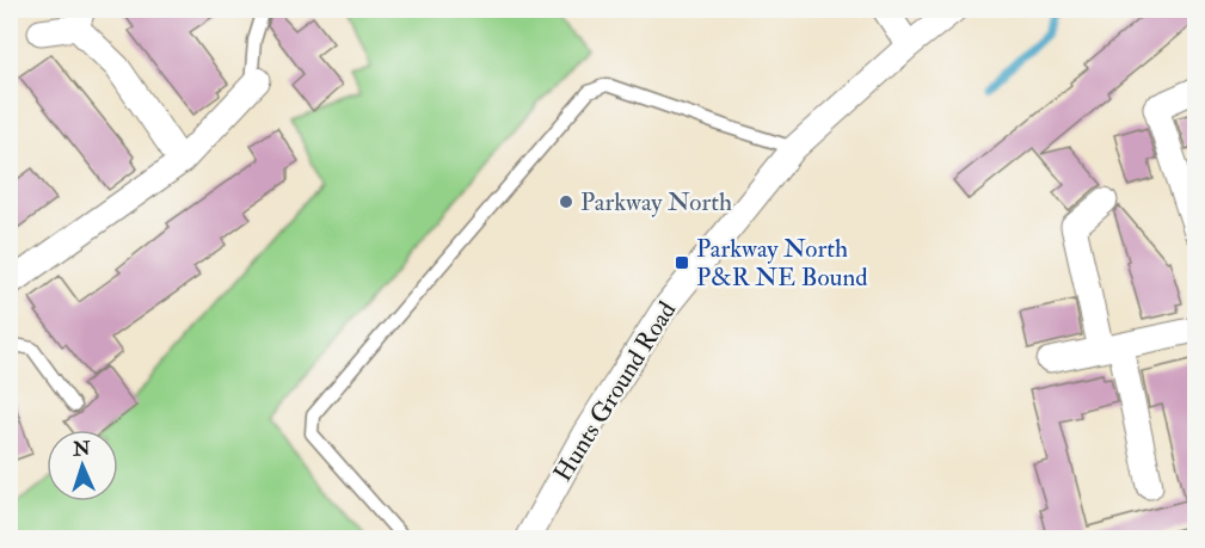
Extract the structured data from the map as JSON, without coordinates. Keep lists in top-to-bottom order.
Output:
{
  "streets": {
    "street": ["Hunts Ground Road"]
  },
  "places": {
    "other": ["Parkway North"],
    "transit": ["Parkway North P&R NE Bound"]
  },
  "north": "top"
}
